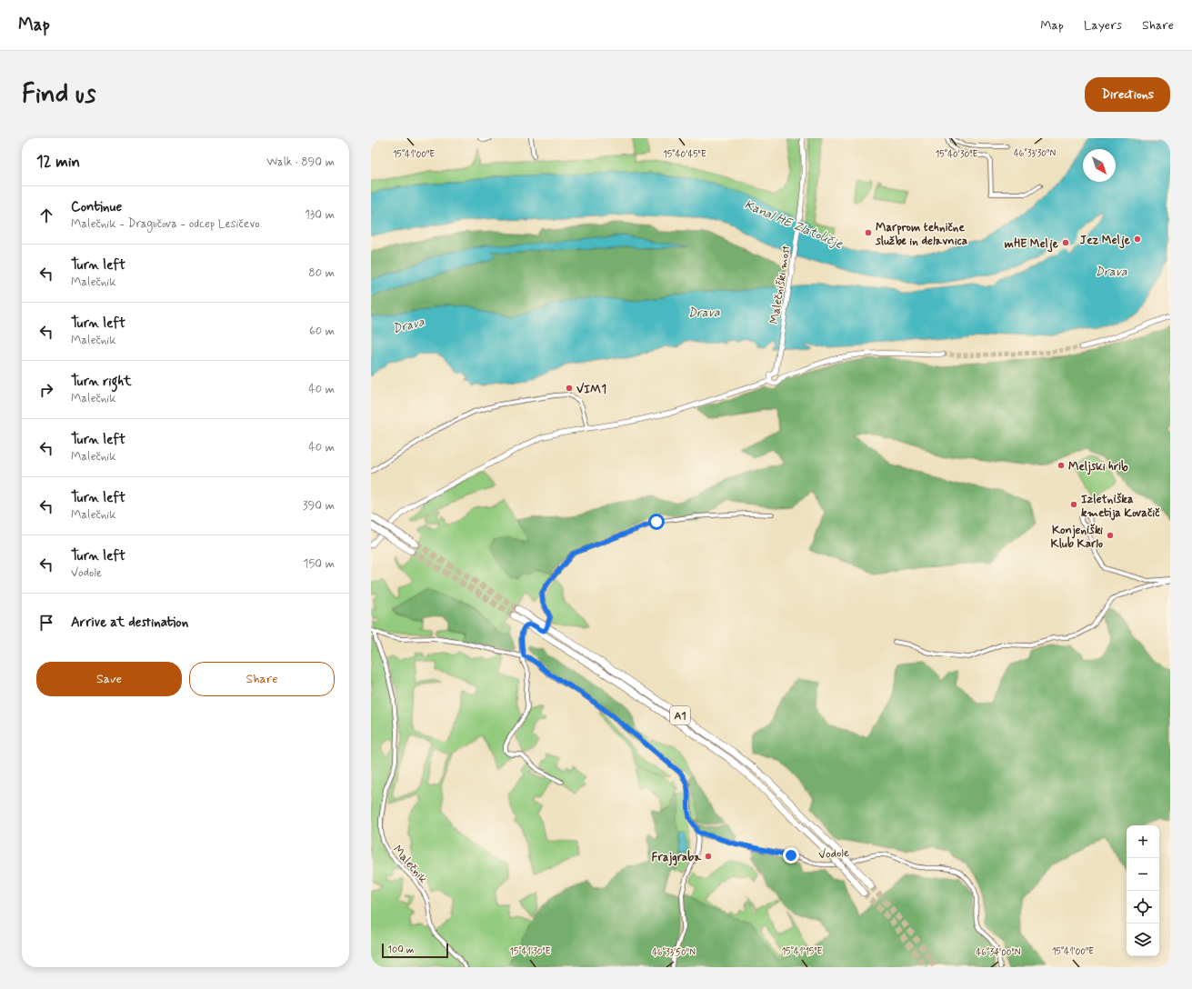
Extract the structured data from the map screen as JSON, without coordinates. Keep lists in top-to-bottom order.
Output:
{
  "streets": {
    "highway": ["A1"],
    "street": ["Malečniški most", "Vodole", "Malečnik"]
  },
  "water": ["Kanal HE Zlatoličje", "Drava"],
  "places": [
    "Marprom tehnične službe in delavnica",
    "Jez Melje",
    "mHE Melje",
    "VIM1",
    "Meljski hrib",
    "Izletniška kmetija Kovačič",
    "Konjeniški Klub Karlo",
    "Frajgraba"
  ],
  "scale_bar": "100 m",
  "north": "bottom right",
  "page": {
    "header": "Map",
    "nav": ["Map", "Layers", "Share"],
    "buttons": [
      "Directions",
      ["Save", "Share"]
    ],
    "title": "Find us",
    "heading": ["12 min", "Walk · 890 m"],
    "list": [
      ["Continue", "Malečnik - Dragučova - odcep Lesičevo", "130 m"],
      ["Turn left", "Malečnik", "80 m"],
      ["Turn left", "Malečnik", "60 m"],
      ["Turn right", "Malečnik", "40 m"],
      ["Turn left", "Malečnik", "40 m"],
      ["Turn left", "Malečnik", "390 m"],
      ["Turn left", "Vodole", "150 m"],
      "Arrive at destination"
    ],
    "map_buttons": ["+", "−"],
    "scale": "100 m"
  },
  "coordinates": [
    "46°33'30\"N",
    "15°40'45\"E",
    "15°41'00\"E",
    "15°40'30\"E",
    "15°41'30\"E",
    "15°41'15\"E",
    "46°33'50\"N",
    "46°34'00\"N"
  ]
}
